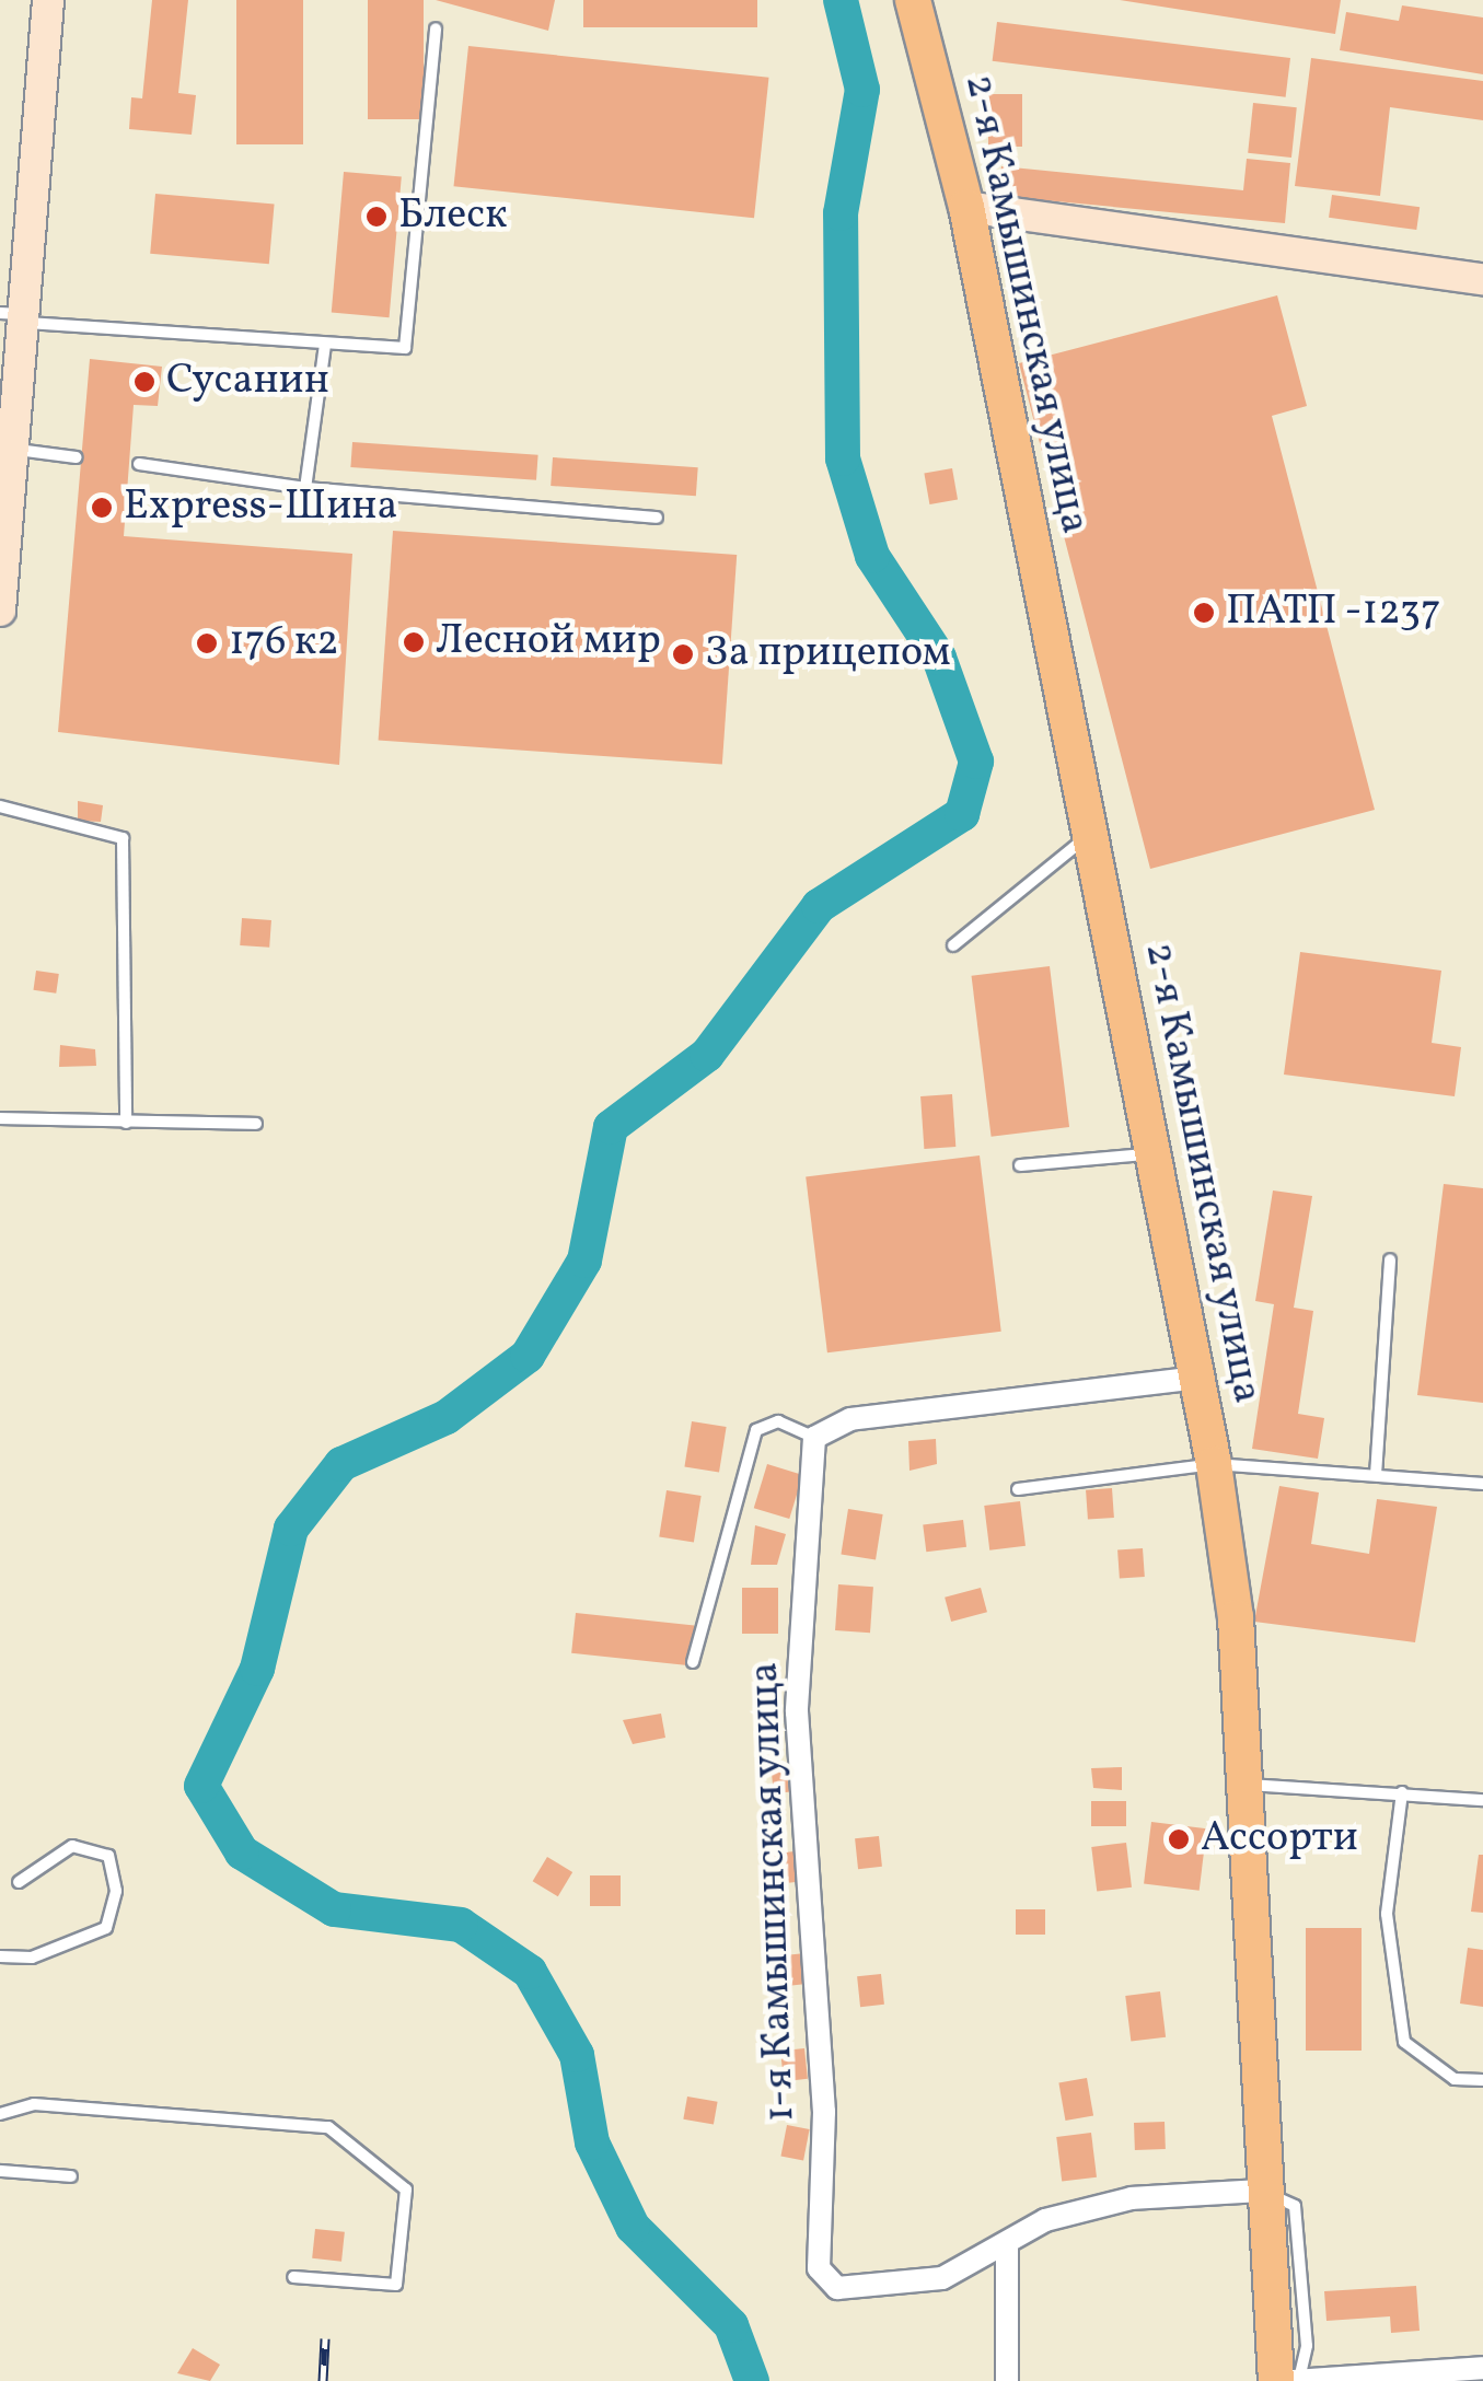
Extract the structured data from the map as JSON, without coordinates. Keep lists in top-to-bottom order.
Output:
{
  "streets": {
    "main road": ["2-я Камышинская улица"],
    "street": ["1-я Камышинская улица"]
  },
  "crossings": [
    ["2-я Камышинская улица", "1-я Камышинская улица"]
  ],
  "places": [
    "Блеск",
    "Сусанин",
    "Express-Шина",
    "ПАТП -1237",
    "Лесной мир",
    "176 к2",
    "За прицепом",
    "Ассорти"
  ]
}
